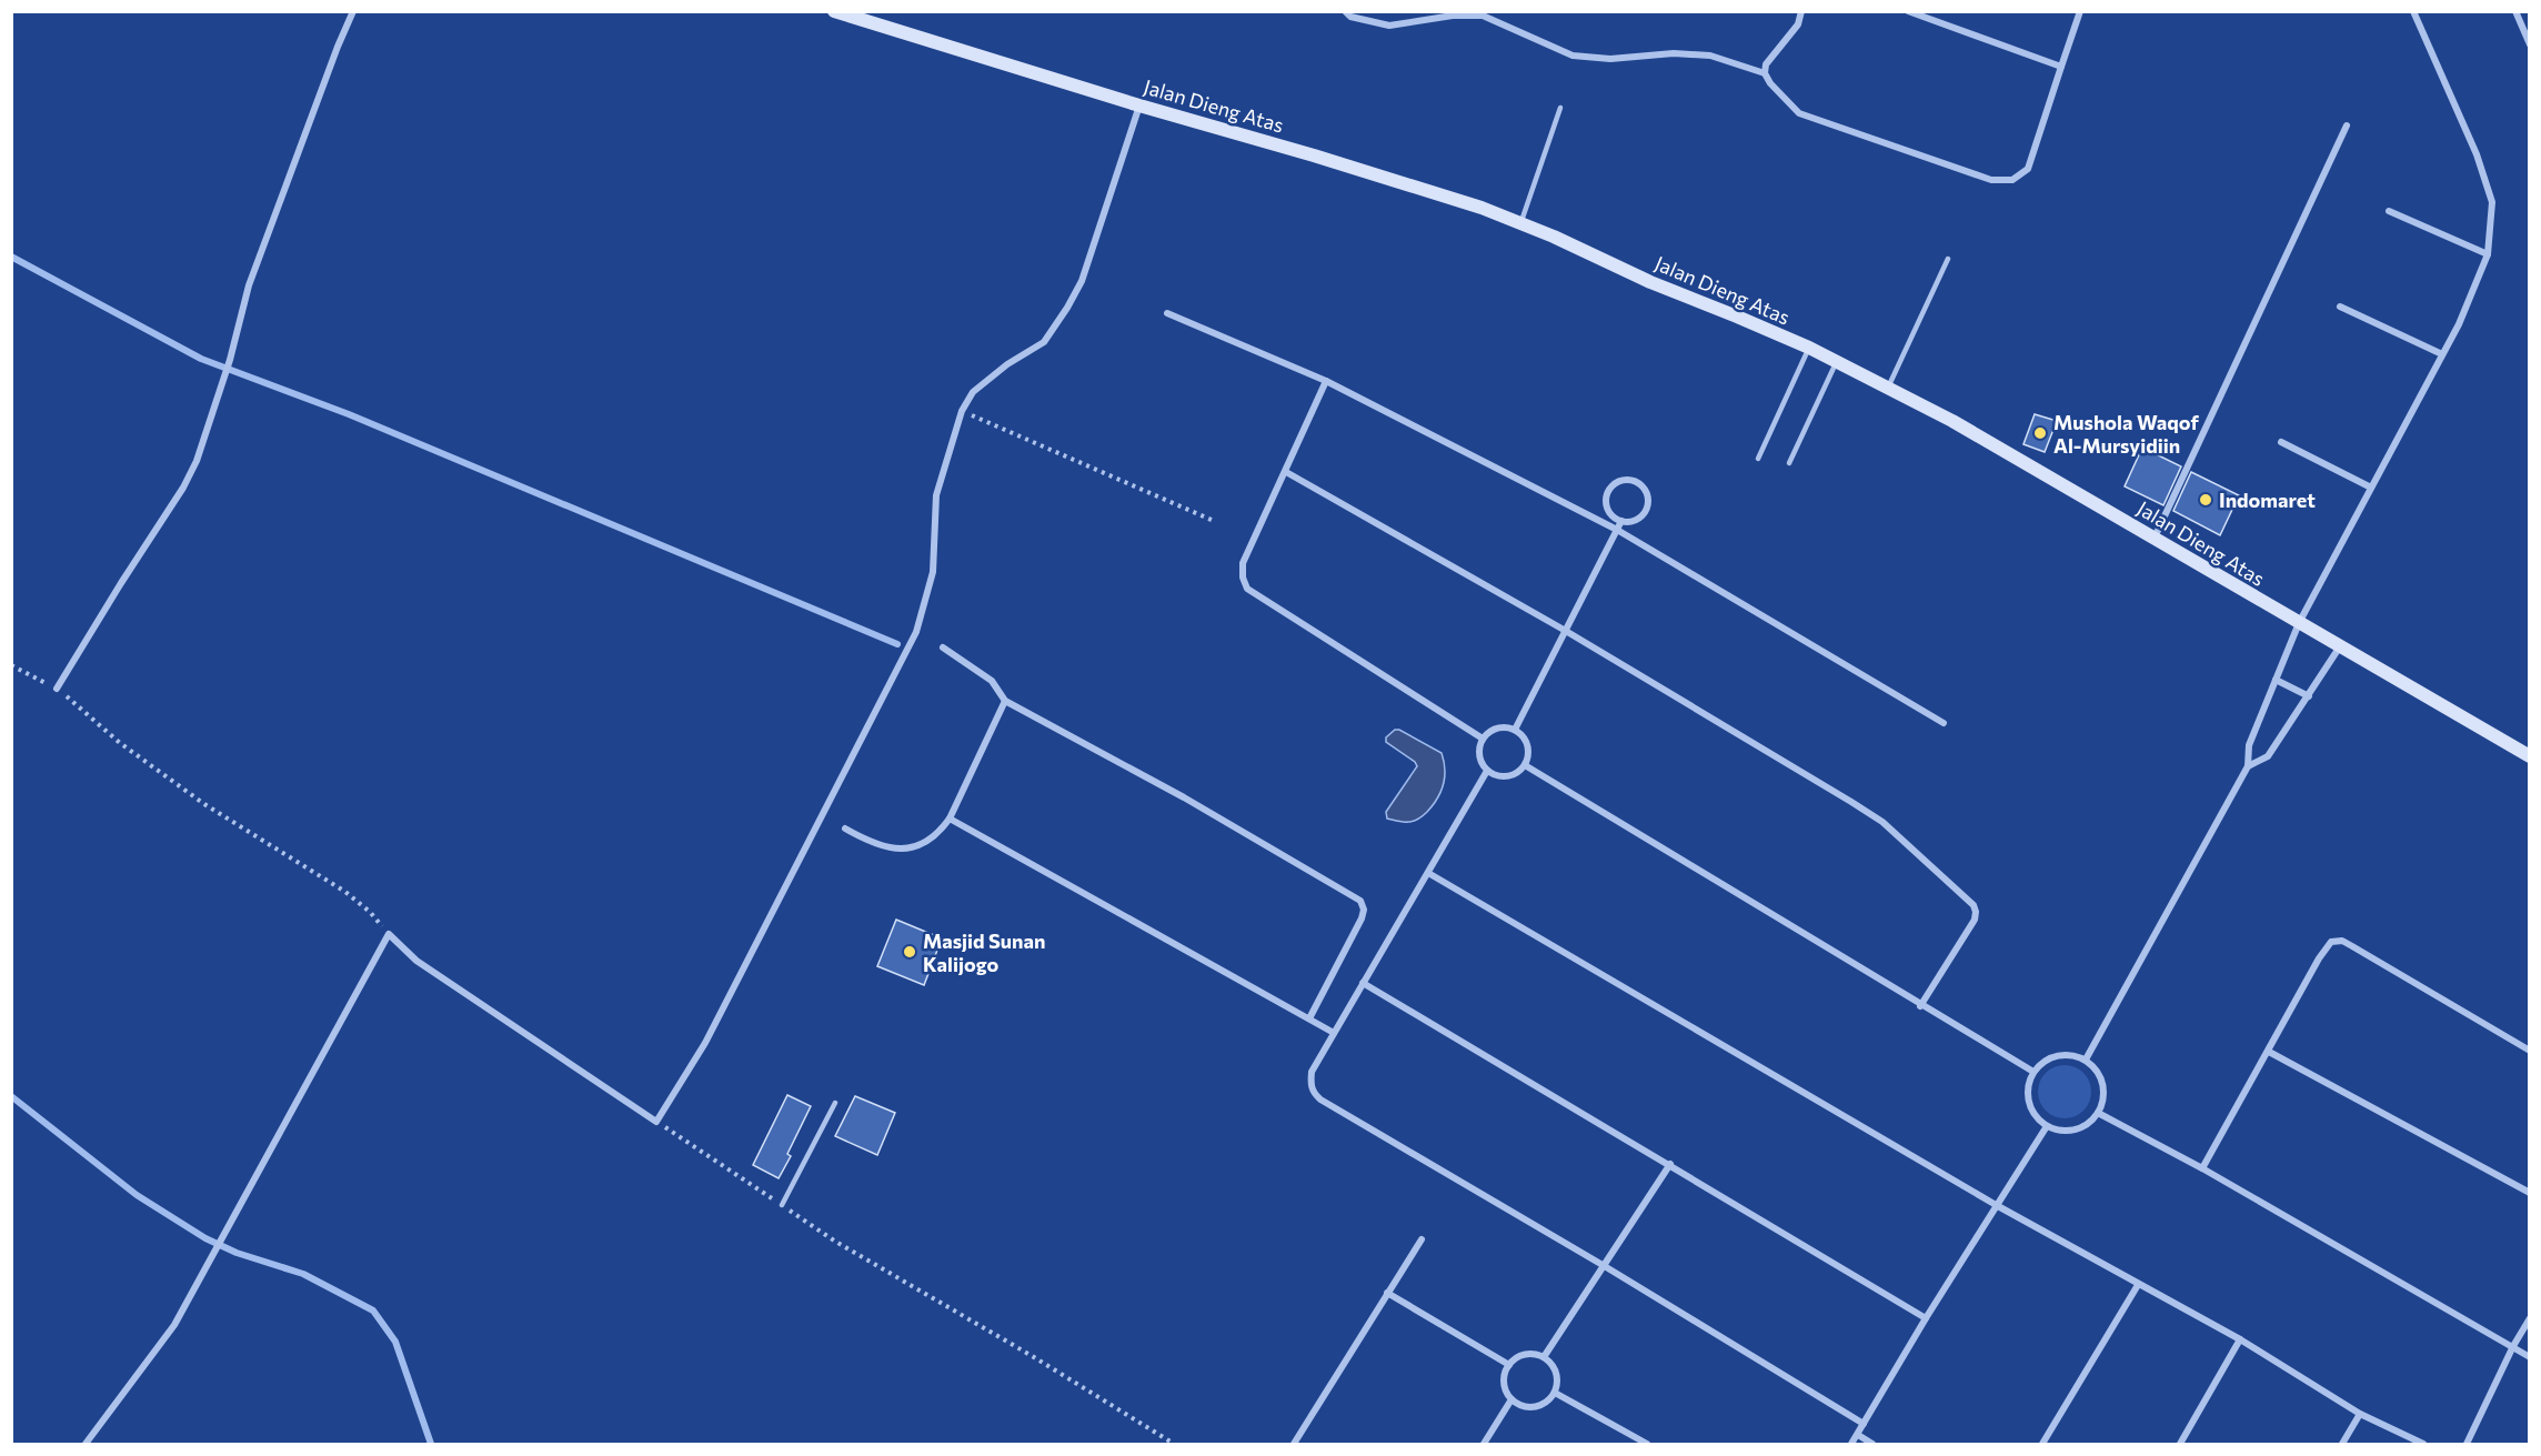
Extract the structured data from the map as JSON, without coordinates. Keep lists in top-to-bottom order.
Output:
{
  "streets": {
    "street": ["Jalan Dieng Atas"]
  },
  "places": ["Mushola Waqof Al-Mursyidiin", "Indomaret", "Masjid Sunan Kalijogo"]
}
